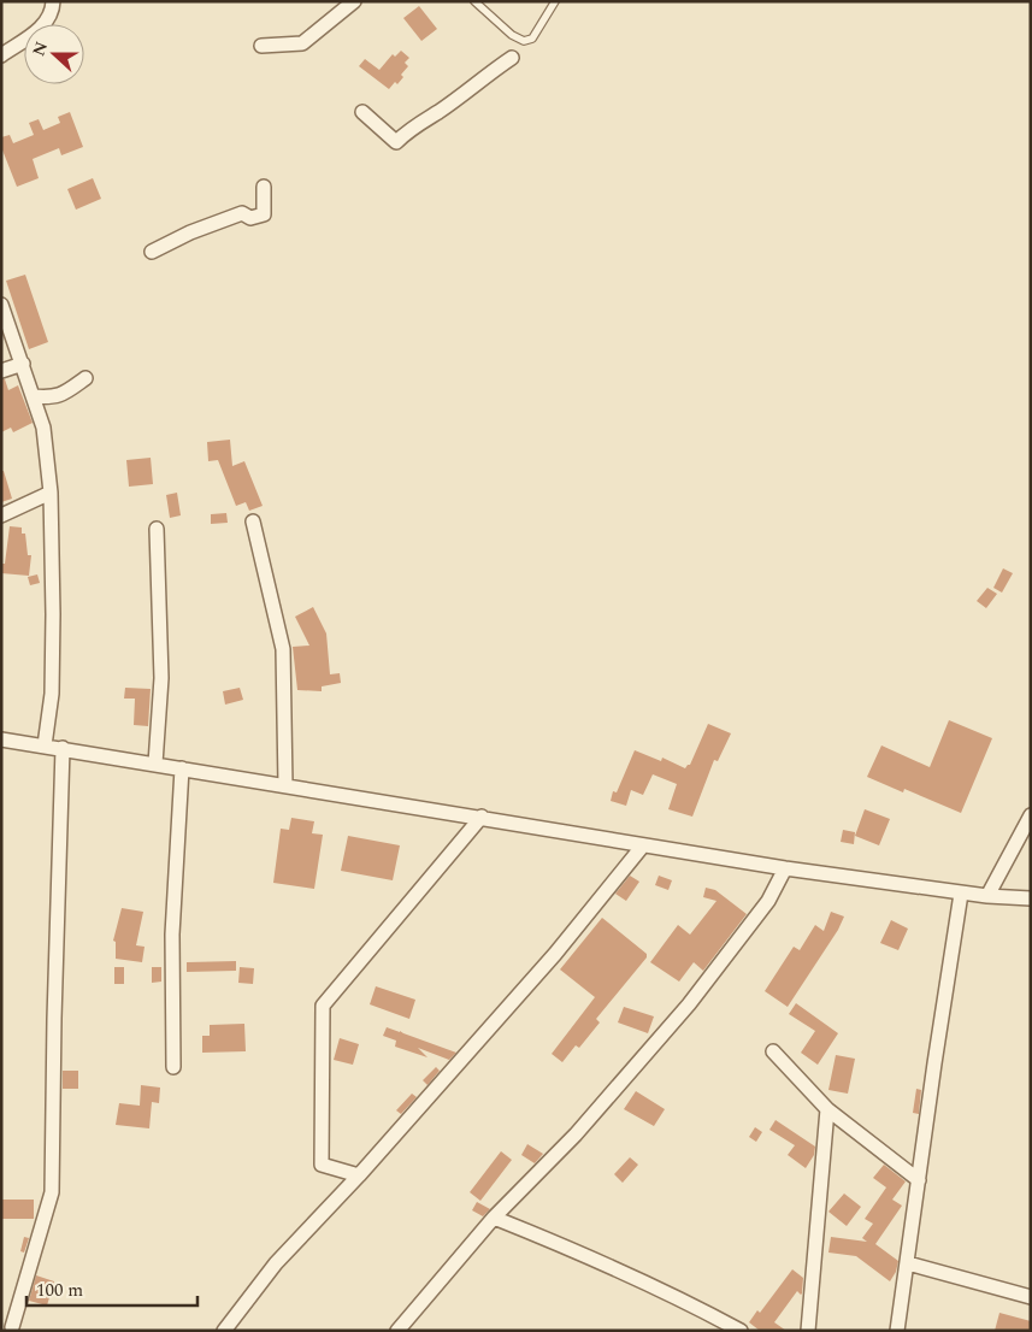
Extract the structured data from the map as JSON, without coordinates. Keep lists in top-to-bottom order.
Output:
{
  "scale_bar": "100 m",
  "north": "left"
}
